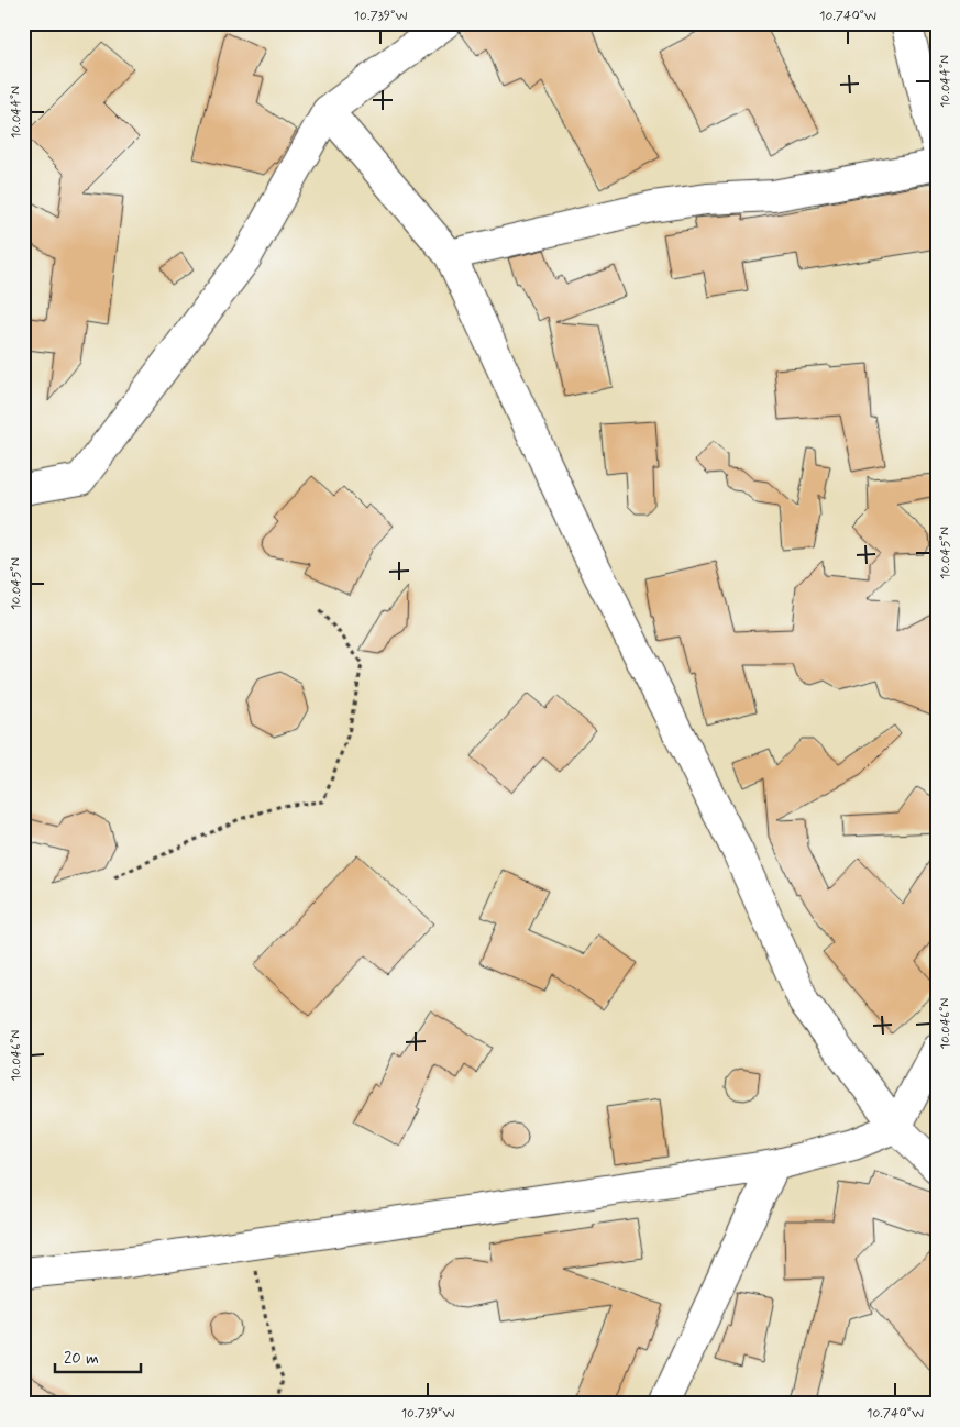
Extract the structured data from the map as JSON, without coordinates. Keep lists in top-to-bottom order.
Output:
{
  "scale_bar": "20 m",
  "coordinates": [
    "10.739°W",
    "10.740°W",
    "10.044°N",
    "10.045°N",
    "10.046°N"
  ]
}
